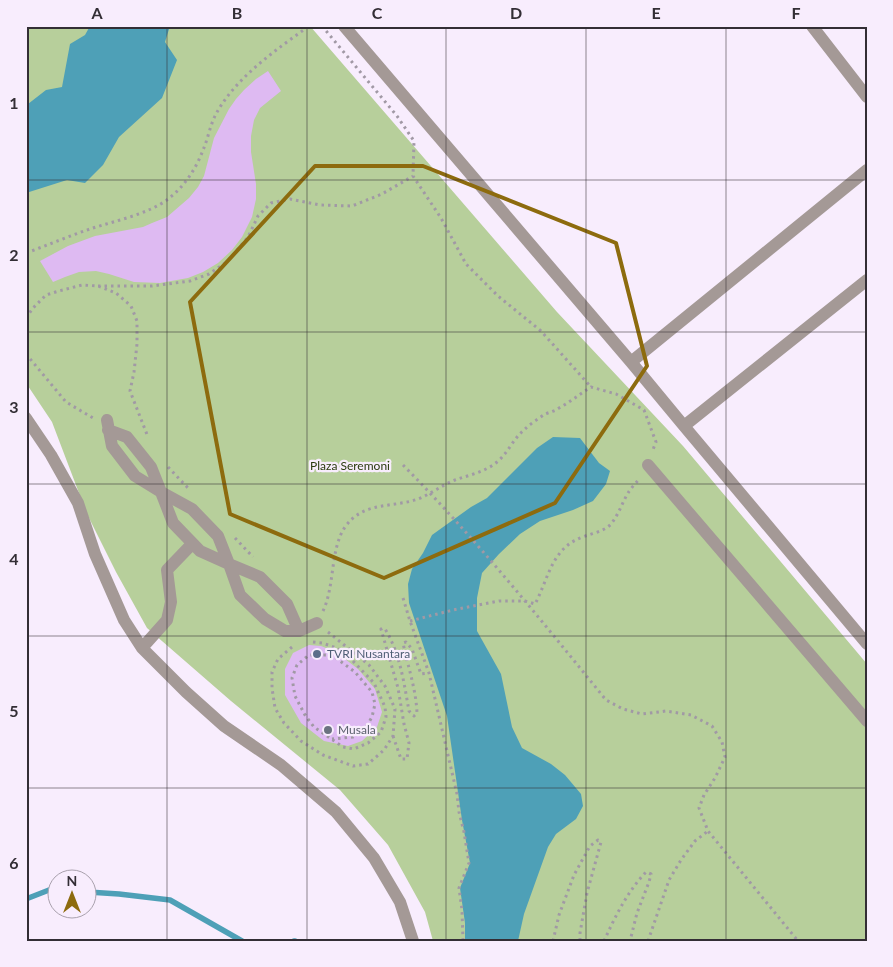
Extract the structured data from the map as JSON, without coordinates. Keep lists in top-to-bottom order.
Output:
{
  "parks": ["Plaza Seremoni"],
  "places": ["TVRI Nusantara", "Musala"],
  "north": "top",
  "grid": {
    "columns": [
      "A",
      "B",
      "C",
      "D",
      "E",
      "F"
    ],
    "rows": [
      "1",
      "2",
      "3",
      "4",
      "5",
      "6"
    ]
  }
}
